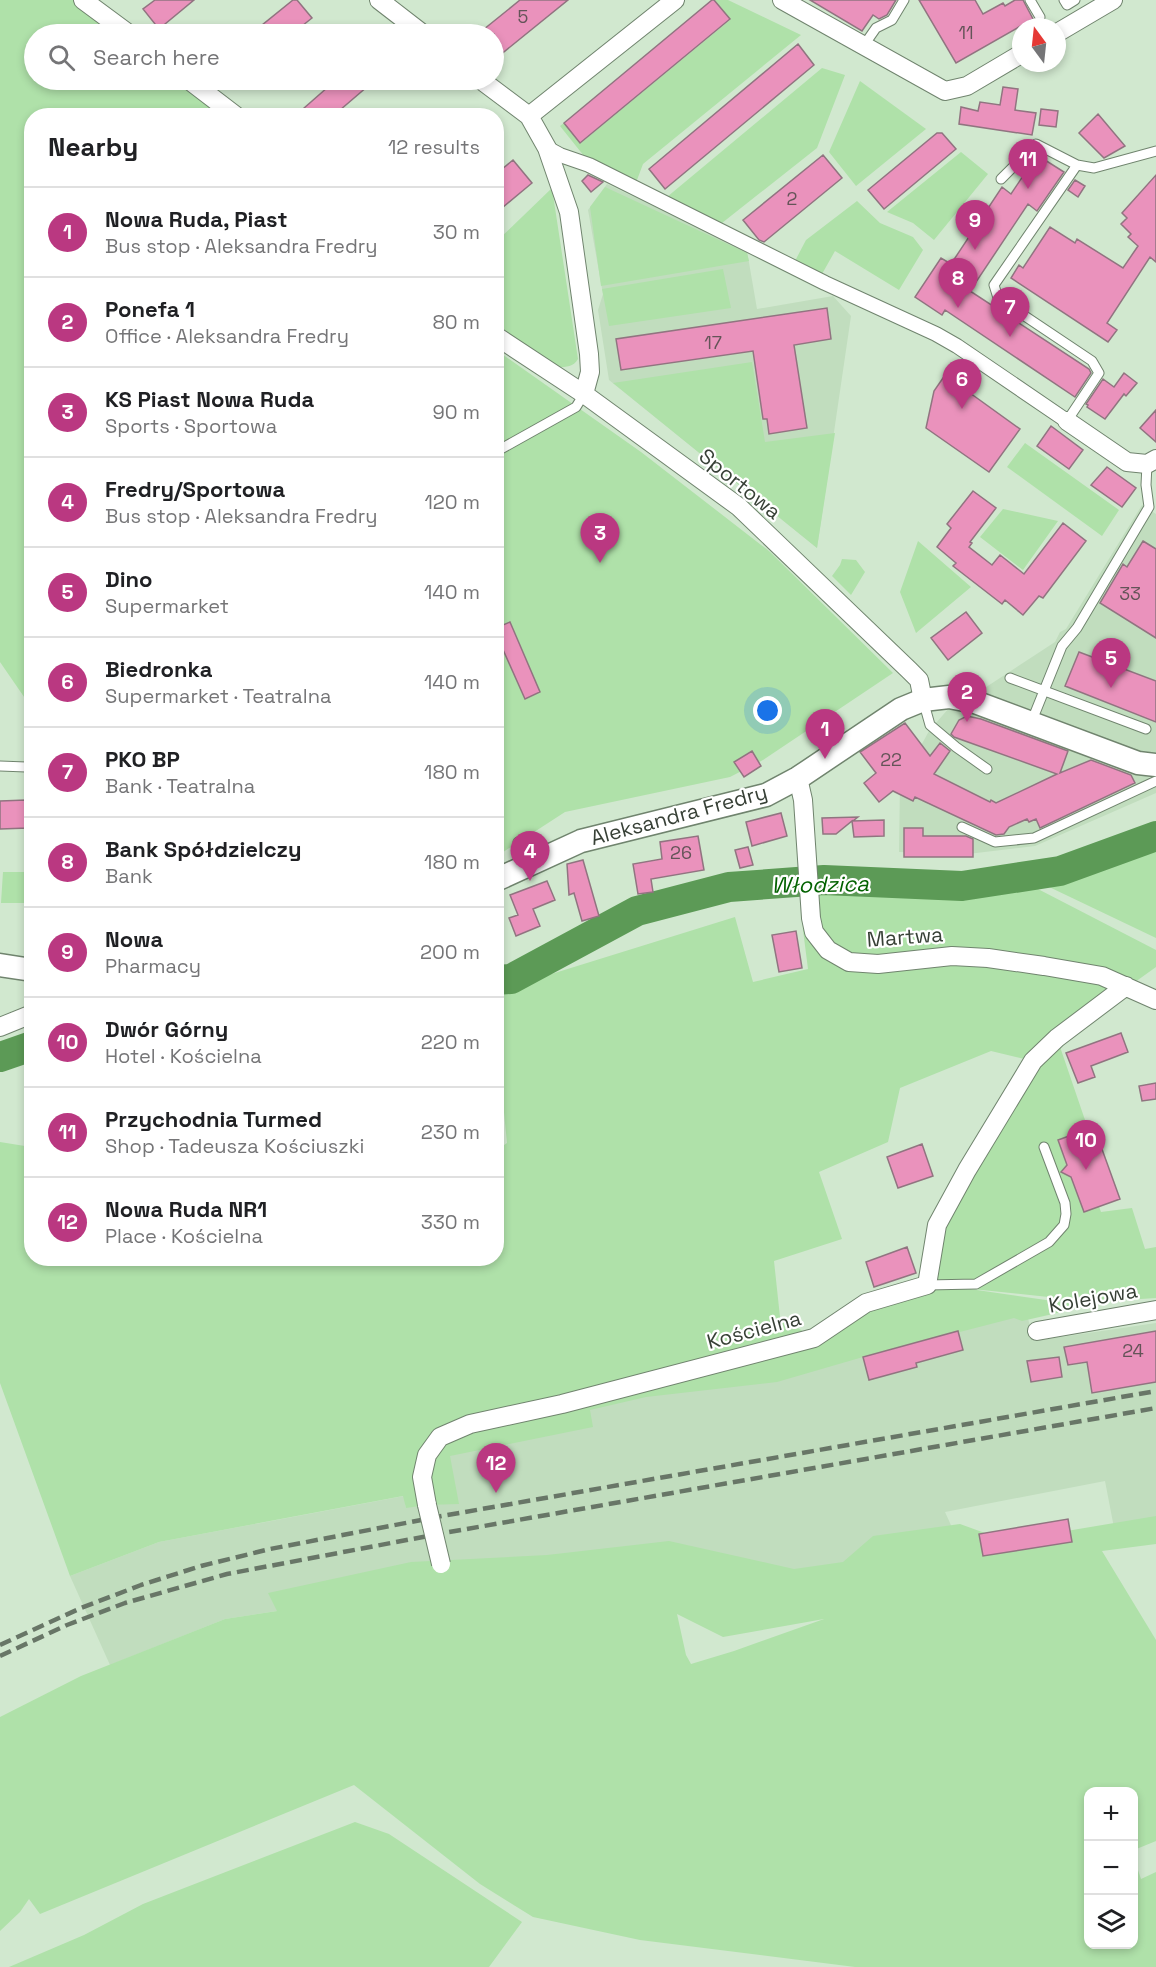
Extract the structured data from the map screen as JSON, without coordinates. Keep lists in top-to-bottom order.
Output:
{
  "streets": {
    "street": [
      "Sportowa",
      "Aleksandra Fredry",
      "Martwa",
      "Kolejowa",
      "Kościelna"
    ]
  },
  "crossings": [
    ["Sportowa", "Aleksandra Fredry"],
    ["Aleksandra Fredry", "Martwa"]
  ],
  "water": ["Włodzica"],
  "house_numbers": [
    "5",
    "11",
    "2",
    "17",
    "33",
    "22",
    "26",
    "24"
  ],
  "north": "top",
  "page": {
    "search": "Search here",
    "heading": ["Nearby", "12 results"],
    "pins": [
      "11",
      "9",
      "8",
      "7",
      "6",
      "3",
      "5",
      "2",
      "1",
      "4",
      "10",
      "12"
    ],
    "list": [
      {
        "mark": "1",
        "name": "Nowa Ruda, Piast",
        "note": "Bus stop · Aleksandra Fredry",
        "value": "30 m"
      },
      {
        "mark": "2",
        "name": "Ponefa 1",
        "note": "Office · Aleksandra Fredry",
        "value": "80 m"
      },
      {
        "mark": "3",
        "name": "KS Piast Nowa Ruda",
        "note": "Sports · Sportowa",
        "value": "90 m"
      },
      {
        "mark": "4",
        "name": "Fredry/Sportowa",
        "note": "Bus stop · Aleksandra Fredry",
        "value": "120 m"
      },
      {
        "mark": "5",
        "name": "Dino",
        "note": "Supermarket",
        "value": "140 m"
      },
      {
        "mark": "6",
        "name": "Biedronka",
        "note": "Supermarket · Teatralna",
        "value": "140 m"
      },
      {
        "mark": "7",
        "name": "PKO BP",
        "note": "Bank · Teatralna",
        "value": "180 m"
      },
      {
        "mark": "8",
        "name": "Bank Spółdzielczy",
        "note": "Bank",
        "value": "180 m"
      },
      {
        "mark": "9",
        "name": "Nowa",
        "note": "Pharmacy",
        "value": "200 m"
      },
      {
        "mark": "10",
        "name": "Dwór Górny",
        "note": "Hotel · Kościelna",
        "value": "220 m"
      },
      {
        "mark": "11",
        "name": "Przychodnia Turmed",
        "note": "Shop · Tadeusza Kościuszki",
        "value": "230 m"
      },
      {
        "mark": "12",
        "name": "Nowa Ruda NR1",
        "note": "Place · Kościelna",
        "value": "330 m"
      }
    ],
    "map_buttons": ["+", "−"]
  }
}
